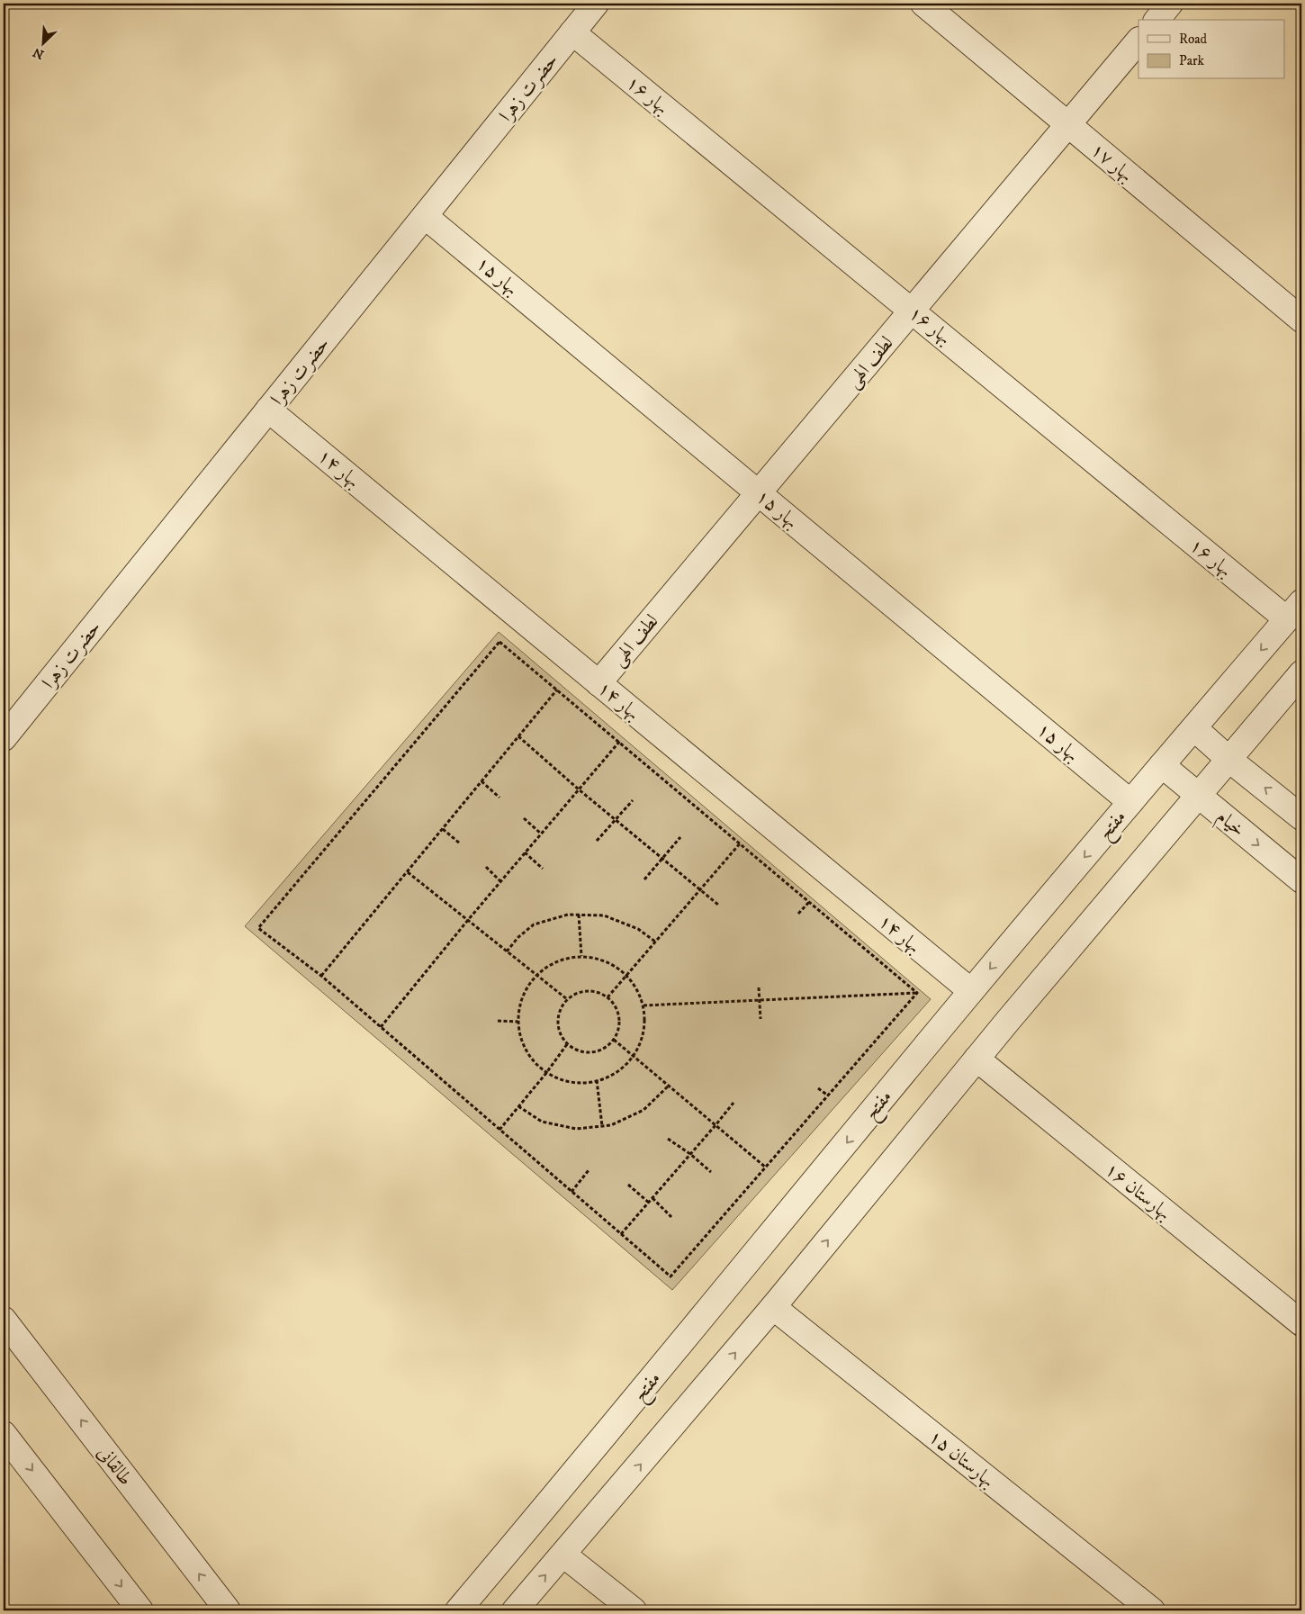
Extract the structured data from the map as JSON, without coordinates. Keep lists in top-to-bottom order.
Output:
{
  "streets": {
    "street": [
      "حضرت زهرا",
      "بهار ۱۶",
      "بهار ۱۷",
      "بهار ۱۵",
      "لطف الهی",
      "بهار ۱۴",
      "خیام",
      "مفتح",
      "بهارستان ۱۶",
      "بهارستان ۱۵",
      "طالقانی"
    ]
  },
  "crossings": [
    ["حضرت زهرا", "بهار ۱۶"],
    ["حضرت زهرا", "بهار ۱۵"],
    ["حضرت زهرا", "بهار ۱۴"],
    ["بهار ۱۶", "لطف الهی"],
    ["بهار ۱۶", "مفتح"],
    ["بهار ۱۷", "لطف الهی"],
    ["بهار ۱۵", "لطف الهی"],
    ["بهار ۱۵", "مفتح"],
    ["لطف الهی", "بهار ۱۴"],
    ["بهار ۱۴", "مفتح"],
    ["خیام", "مفتح"]
  ],
  "legend": ["Road", "Park"],
  "north": "bottom left"
}
